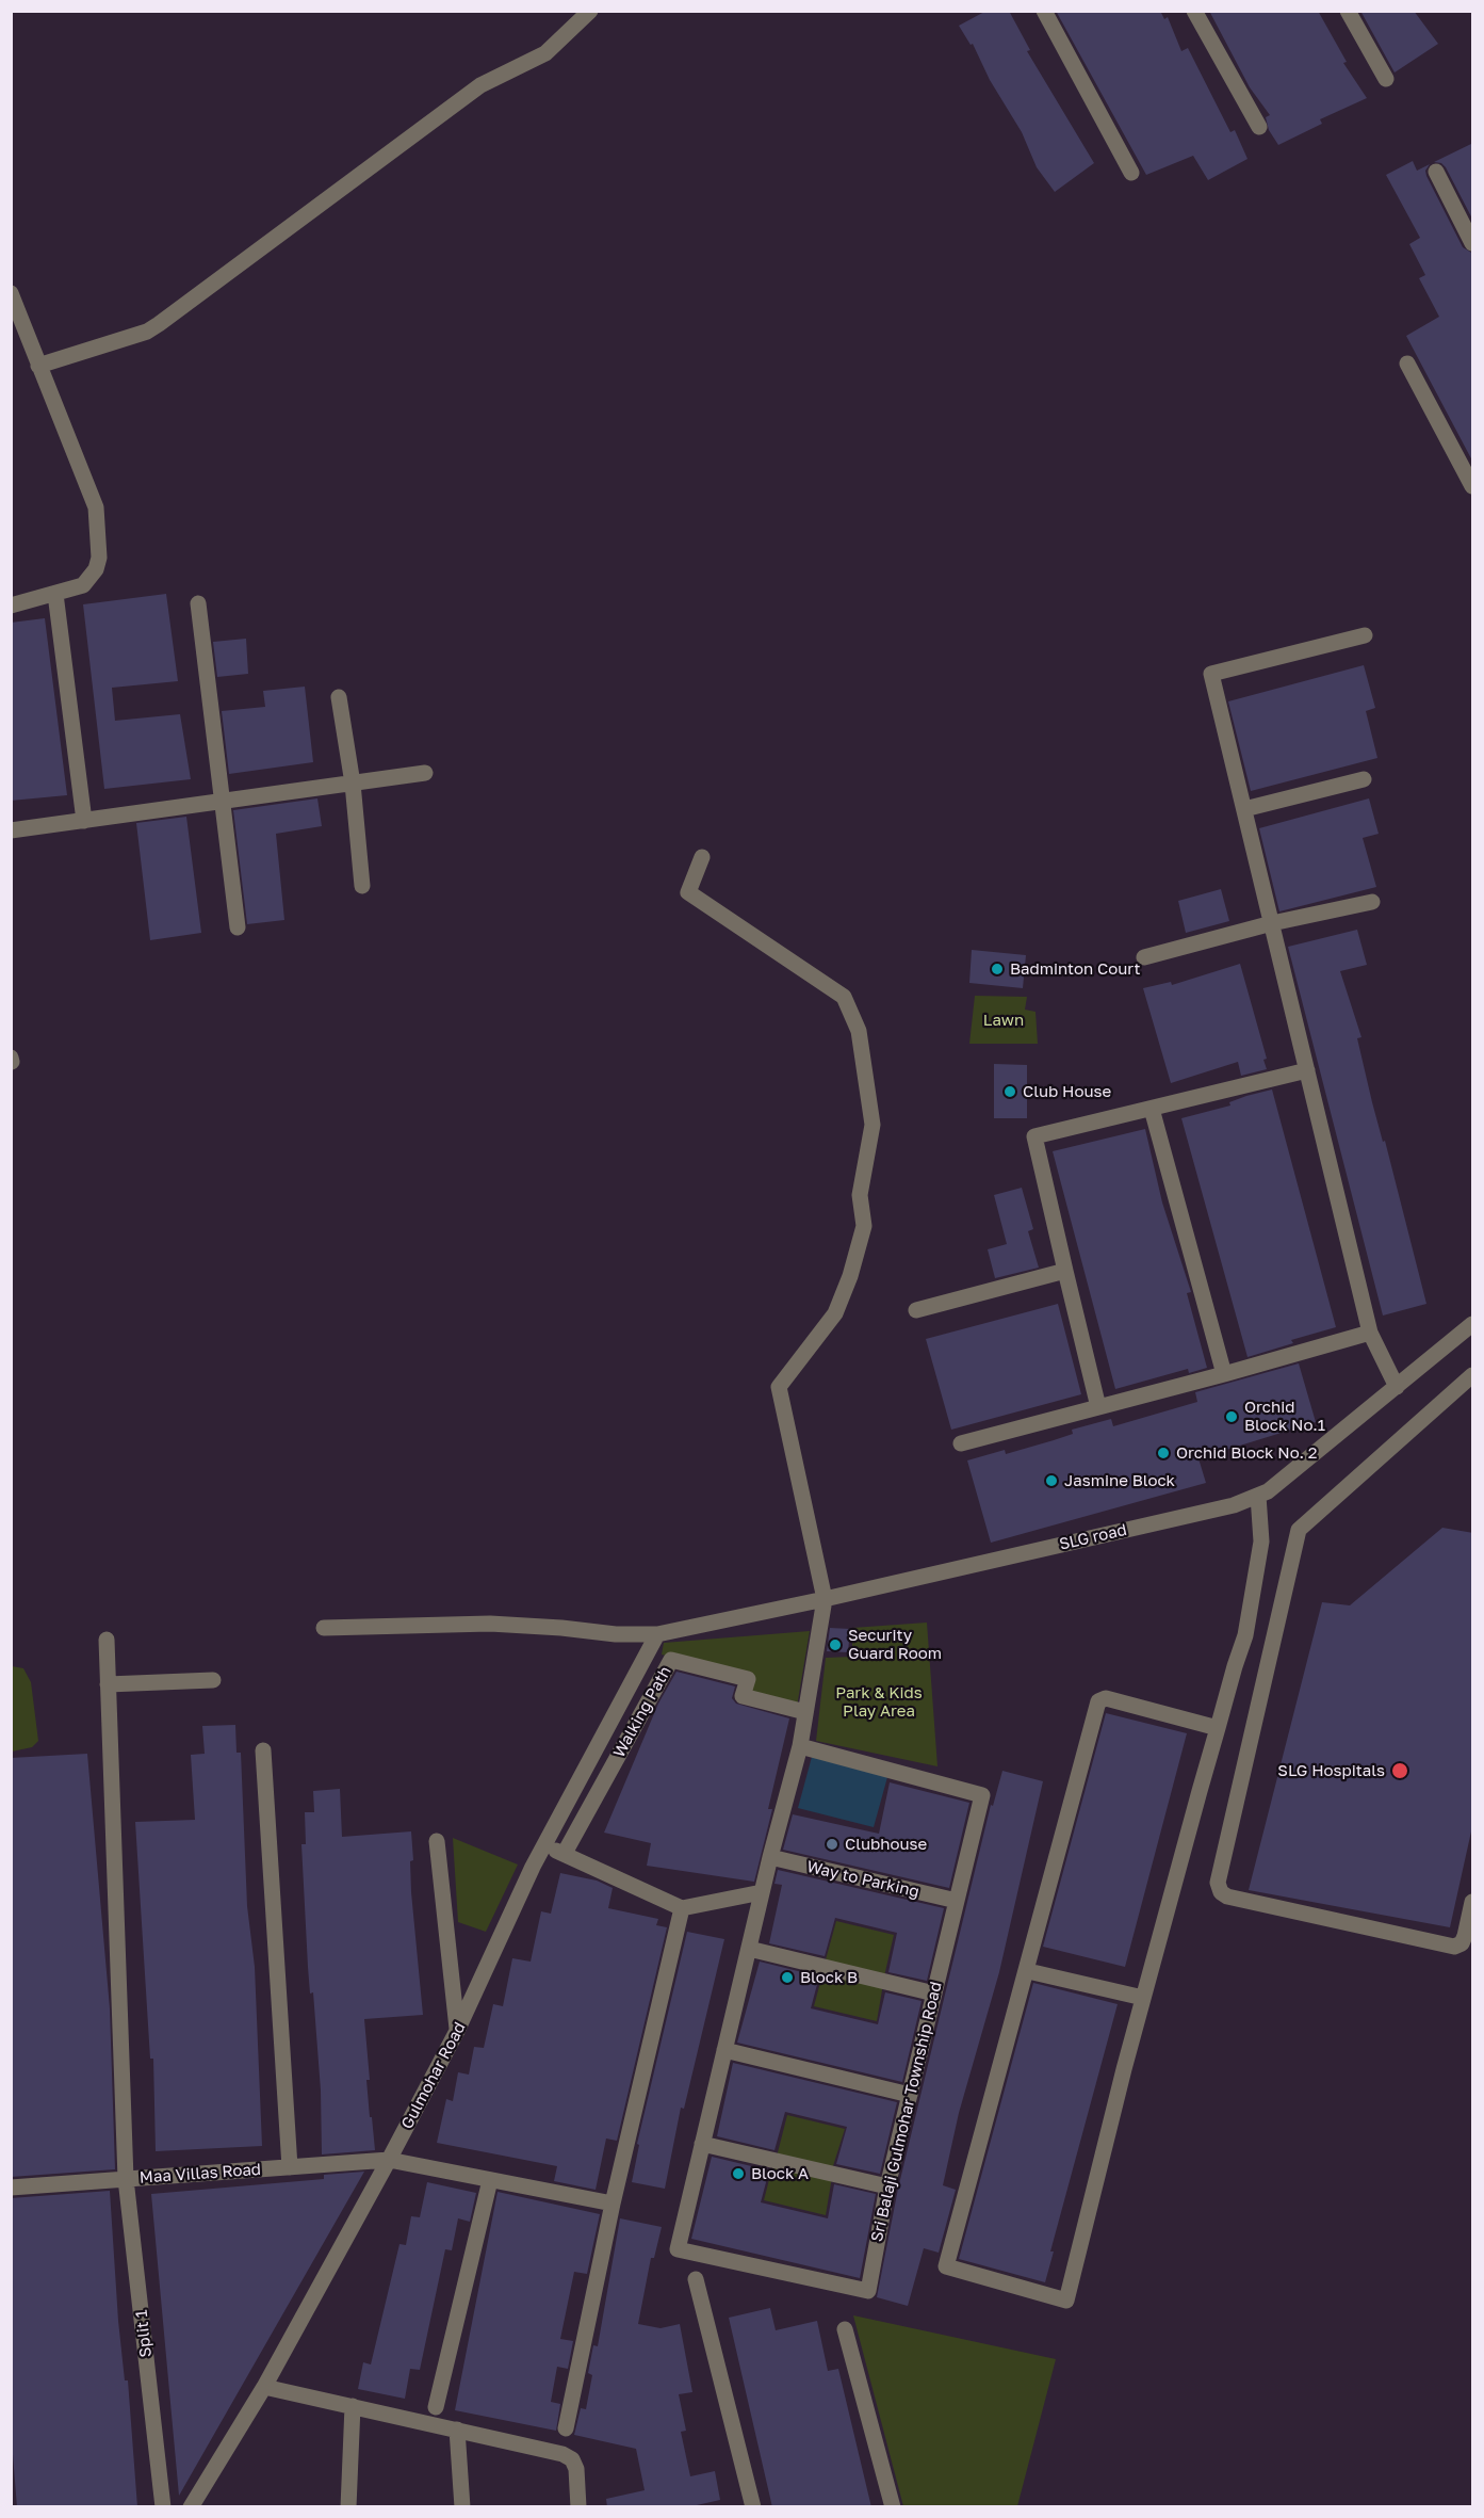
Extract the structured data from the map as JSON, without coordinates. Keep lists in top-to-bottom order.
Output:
{
  "streets": {
    "street": [
      "SLG road",
      "Walking Path",
      "Way to Parking",
      "Gulmohar Road",
      "Sri Balaji Gulmohar Township Road",
      "Maa Villas Road",
      "Split 1"
    ]
  },
  "crossings": [
    ["SLG road", "Gulmohar Road"],
    ["SLG road", "Sri Balaji Gulmohar Township Road"],
    ["Walking Path", "Sri Balaji Gulmohar Township Road"],
    ["Way to Parking", "Sri Balaji Gulmohar Township Road"],
    ["Gulmohar Road", "Maa Villas Road"],
    ["Maa Villas Road", "Split 1"]
  ],
  "parks": ["Lawn", "Park & Kids Play Area"],
  "places": [
    "Badminton Court",
    "Club House",
    "Orchid Block No.1",
    "Orchid Block No. 2",
    "Jasmine Block",
    "Security Guard Room",
    "SLG Hospitals",
    "Clubhouse",
    "Block B",
    "Block A"
  ]
}
